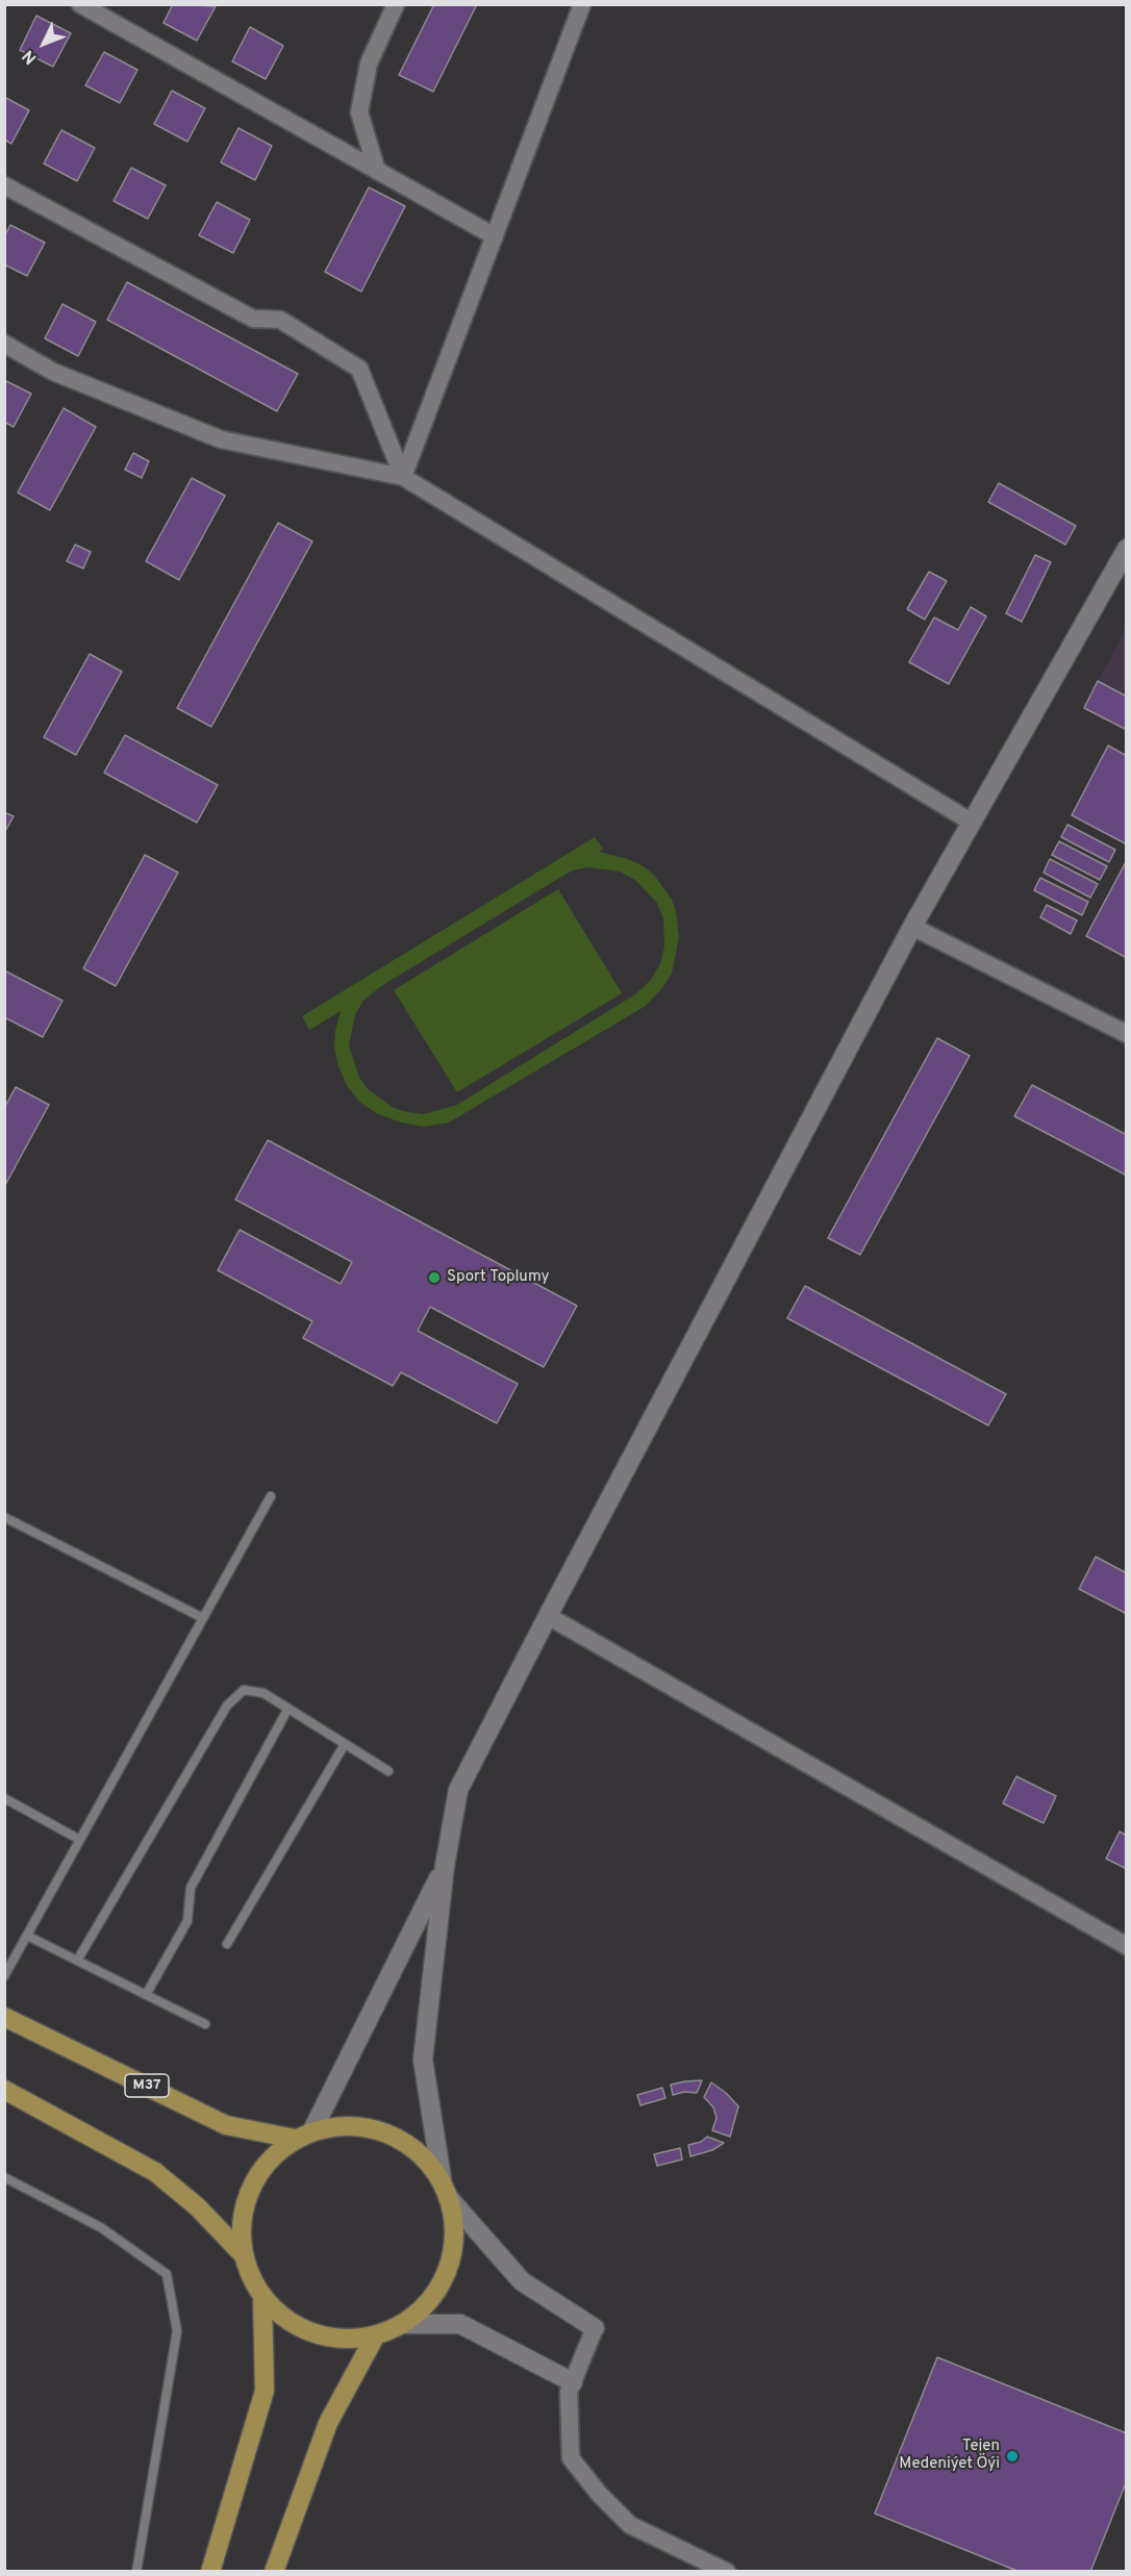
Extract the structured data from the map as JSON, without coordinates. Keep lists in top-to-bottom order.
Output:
{
  "streets": {
    "highway": ["M37"]
  },
  "places": ["Sport Toplumy", "Tejen Medeniýet Öýi"],
  "north": "bottom left"
}
